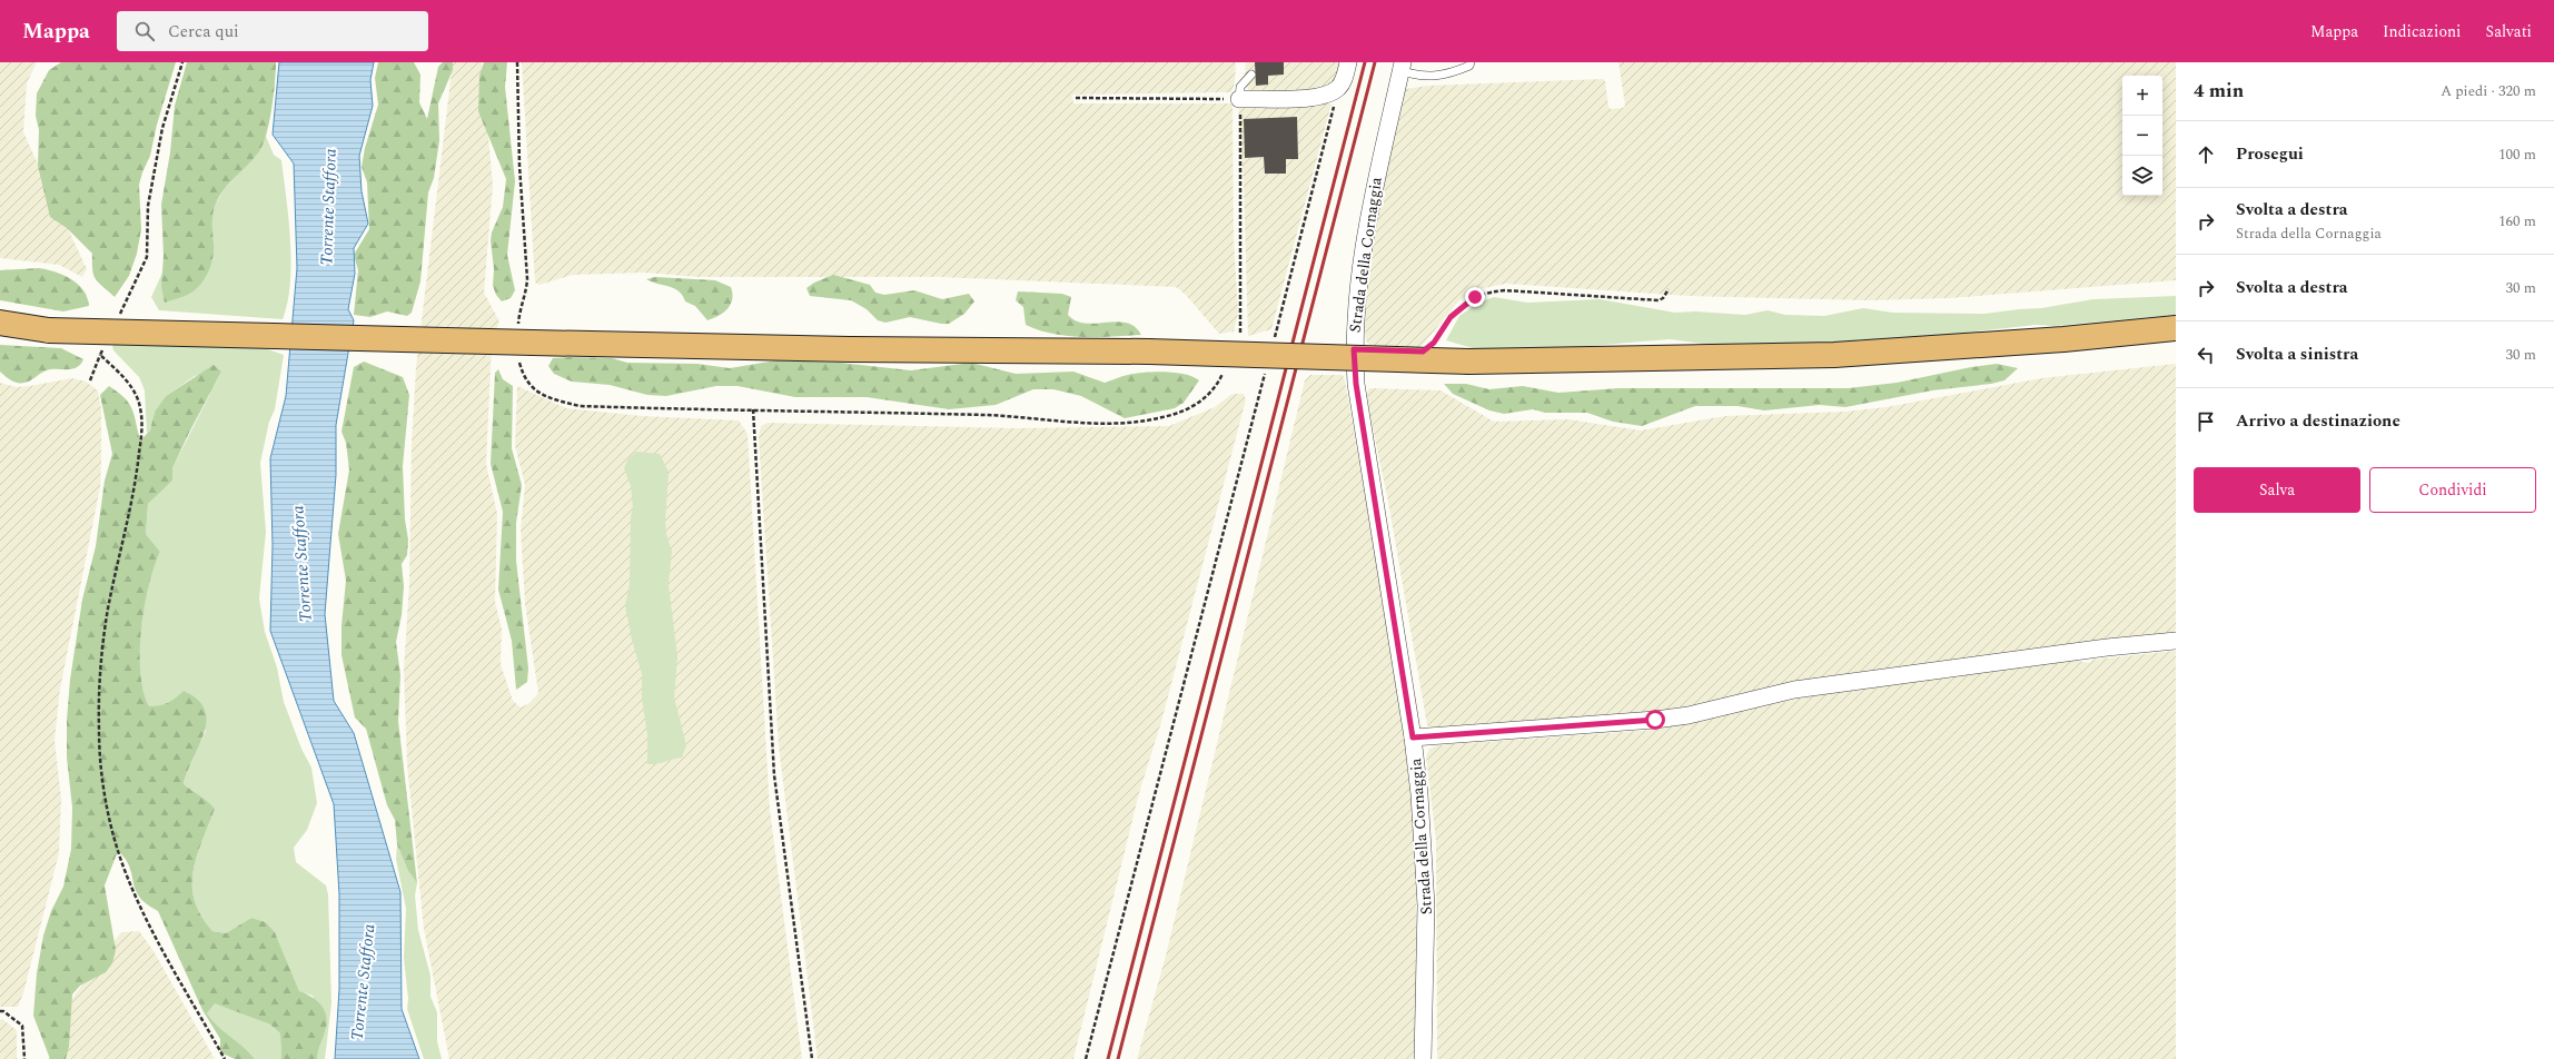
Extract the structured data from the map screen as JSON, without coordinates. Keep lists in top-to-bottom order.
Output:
{
  "streets": {
    "street": ["Strada della Cornaggia"]
  },
  "water": ["Torrente Staffora"],
  "page": {
    "header": "Mappa",
    "search": "Cerca qui",
    "nav": ["Mappa", "Indicazioni", "Salvati"],
    "heading": ["4 min", "A piedi · 320 m"],
    "map_buttons": ["+", "−"],
    "list": [
      ["Prosegui", "100 m"],
      ["Svolta a destra", "Strada della Cornaggia", "160 m"],
      ["Svolta a destra", "30 m"],
      ["Svolta a sinistra", "30 m"],
      "Arrivo a destinazione"
    ],
    "buttons": ["Salva", "Condividi"]
  }
}
